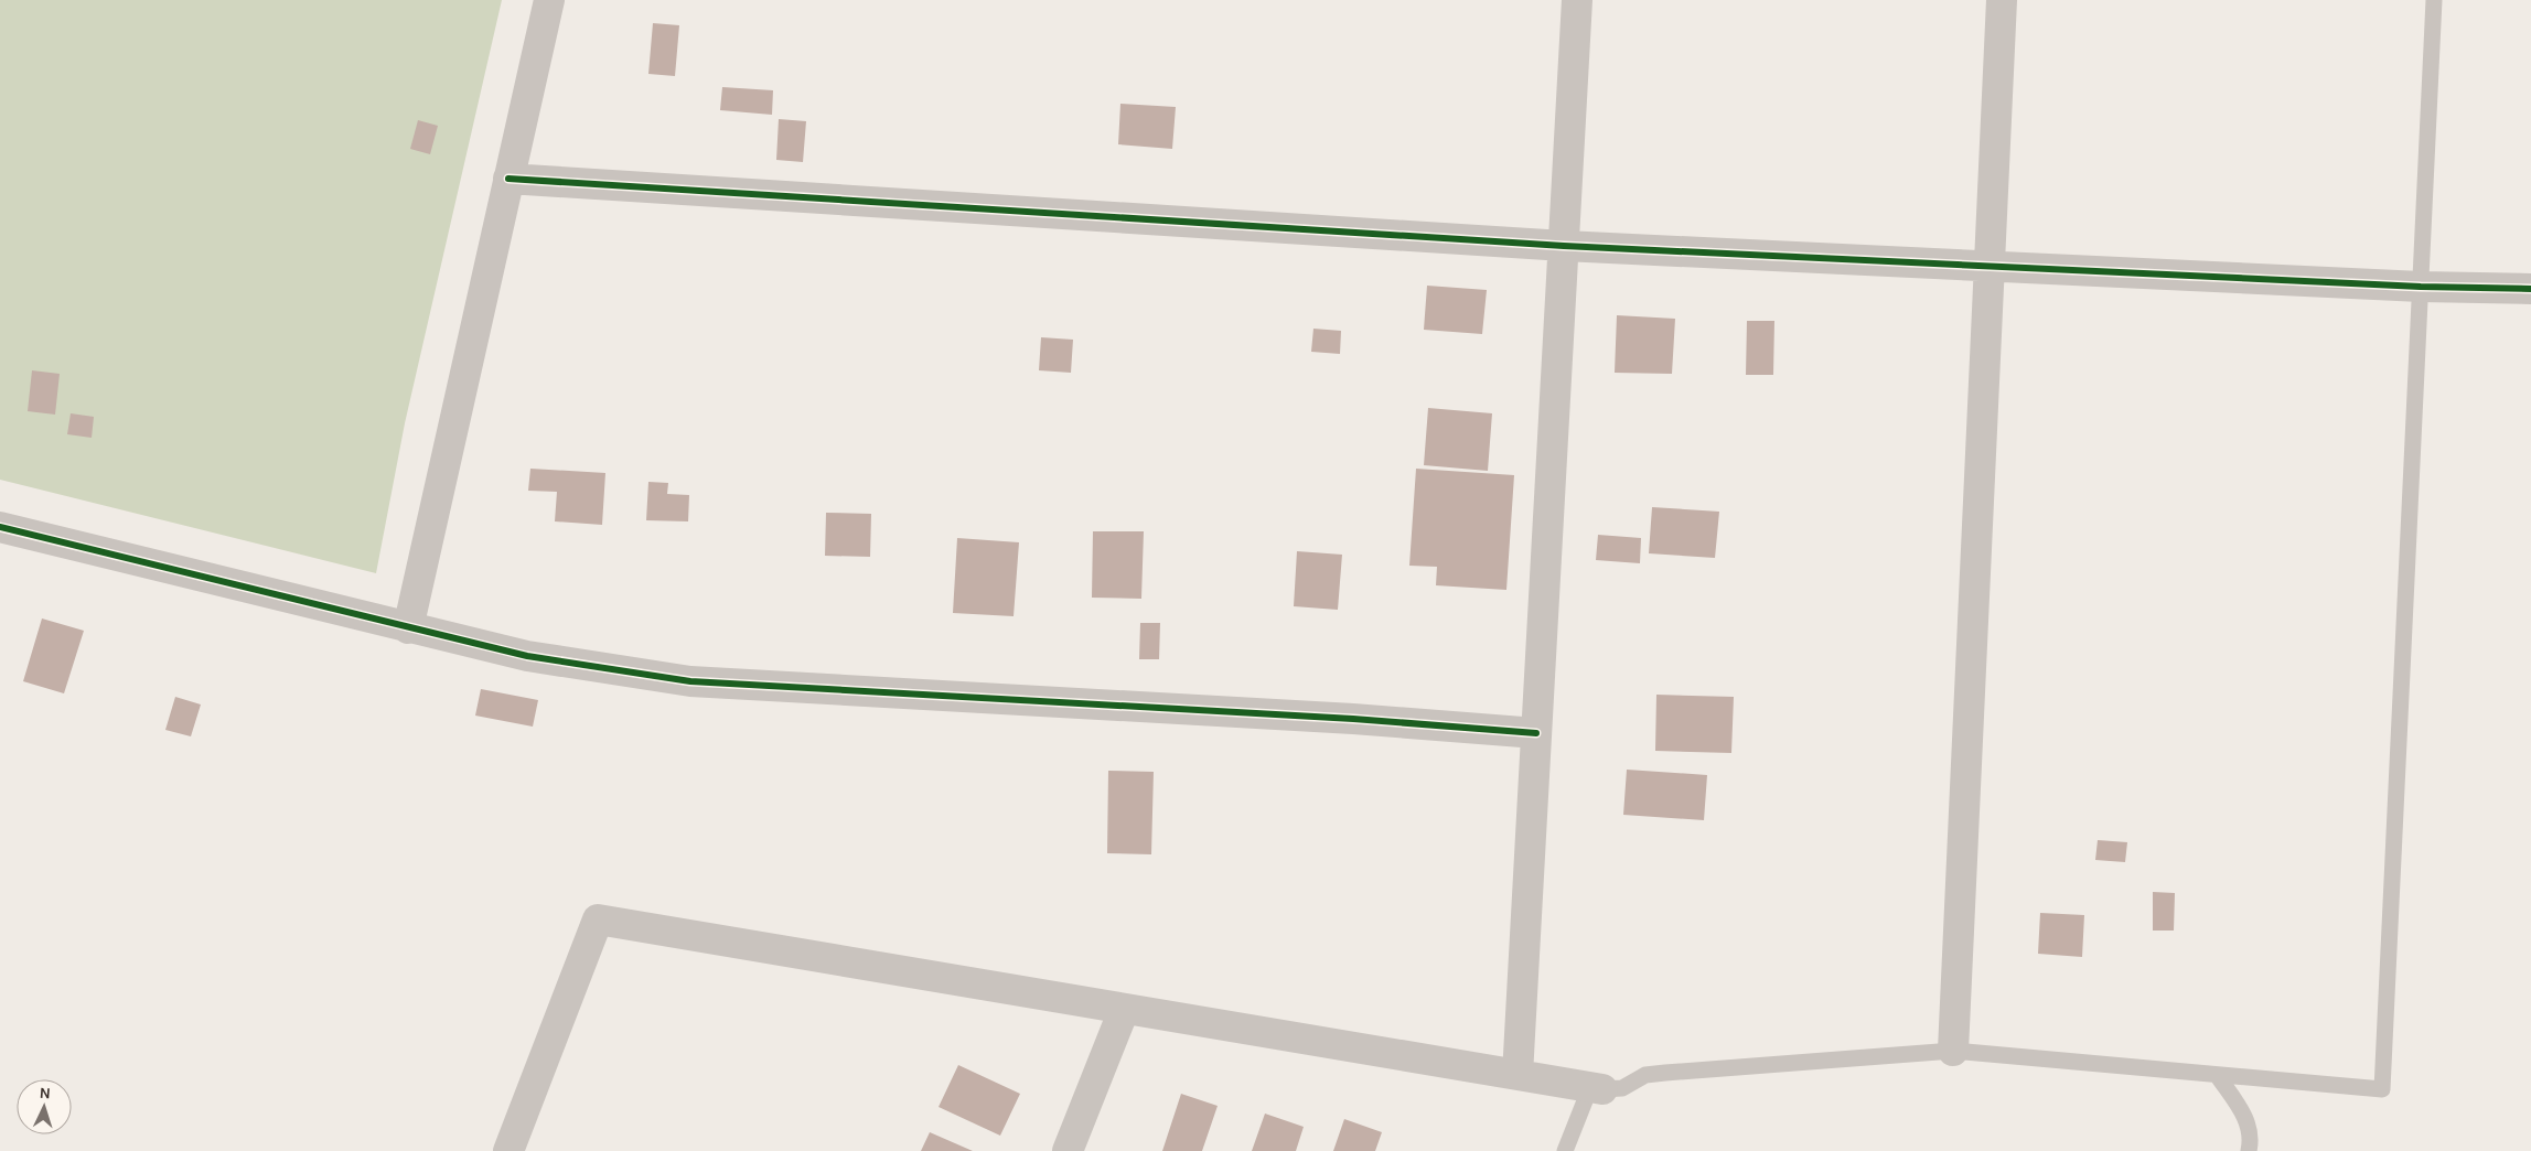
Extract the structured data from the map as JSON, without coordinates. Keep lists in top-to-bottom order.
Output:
{
  "north": "top"
}
